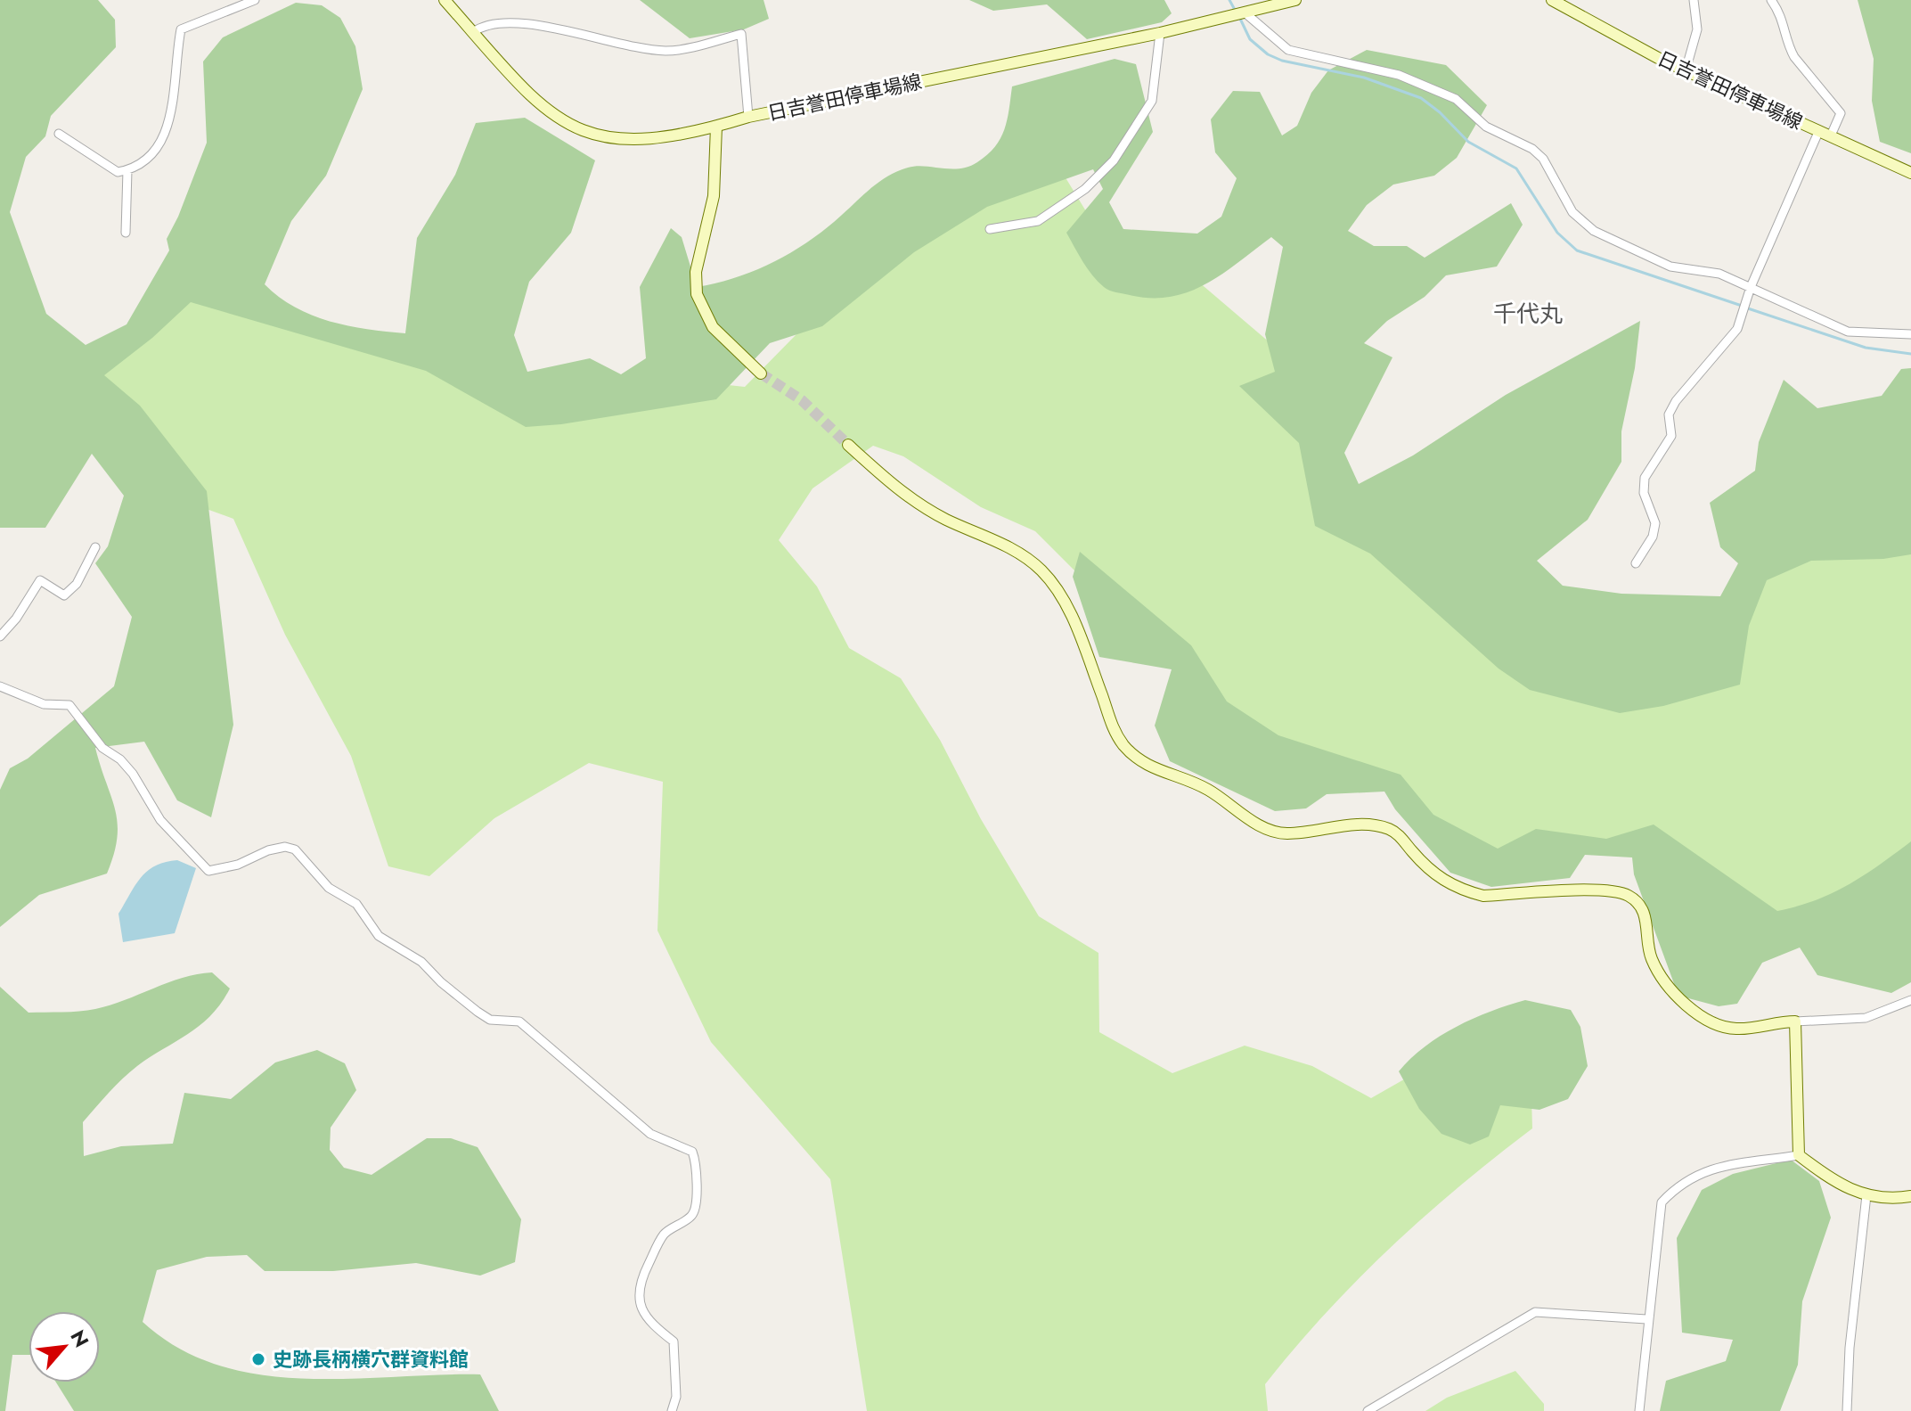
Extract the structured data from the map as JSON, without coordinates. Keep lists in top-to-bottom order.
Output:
{
  "streets": {
    "street": ["日吉誉田停車場線"]
  },
  "districts": ["千代丸"],
  "places": ["史跡長柄横穴群資料館"],
  "north": "top right"
}
